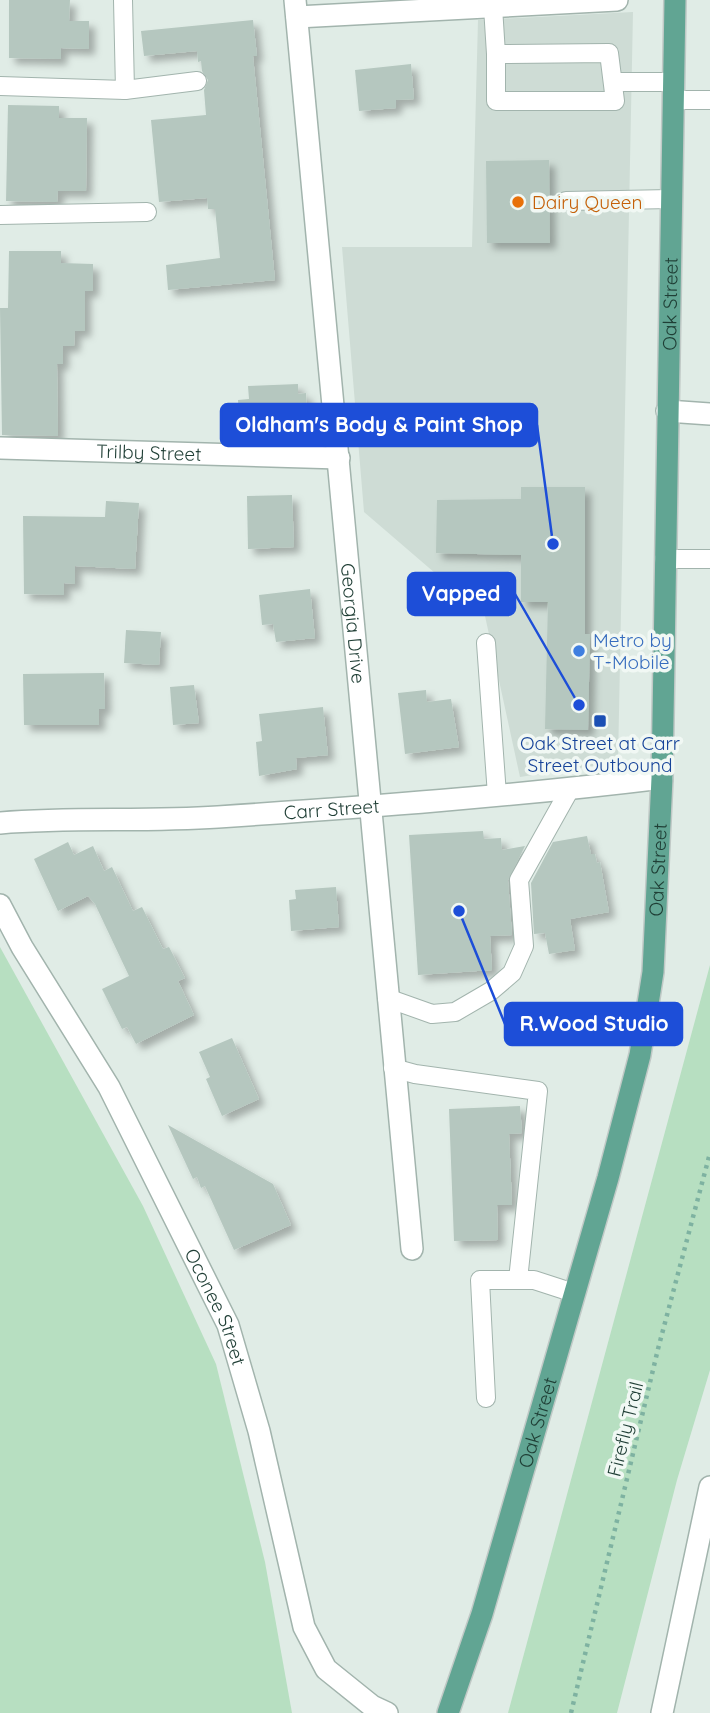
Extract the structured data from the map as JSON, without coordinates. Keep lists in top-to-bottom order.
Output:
{
  "streets": {
    "main road": ["Oak Street"],
    "street": [
      "Trilby Street",
      "Georgia Drive",
      "Carr Street",
      "Oconee Street"
    ],
    "path": ["Firefly Trail"]
  },
  "crossings": [
    ["Oak Street", "Carr Street"],
    ["Trilby Street", "Georgia Drive"],
    ["Georgia Drive", "Carr Street"]
  ],
  "places": {
    "other": [
      "Dairy Queen",
      "Oldham's Body & Paint Shop",
      "Metro by T-Mobile",
      "Vapped",
      "R.Wood Studio"
    ],
    "transit": ["Oak Street at Carr Street Outbound"]
  }
}
